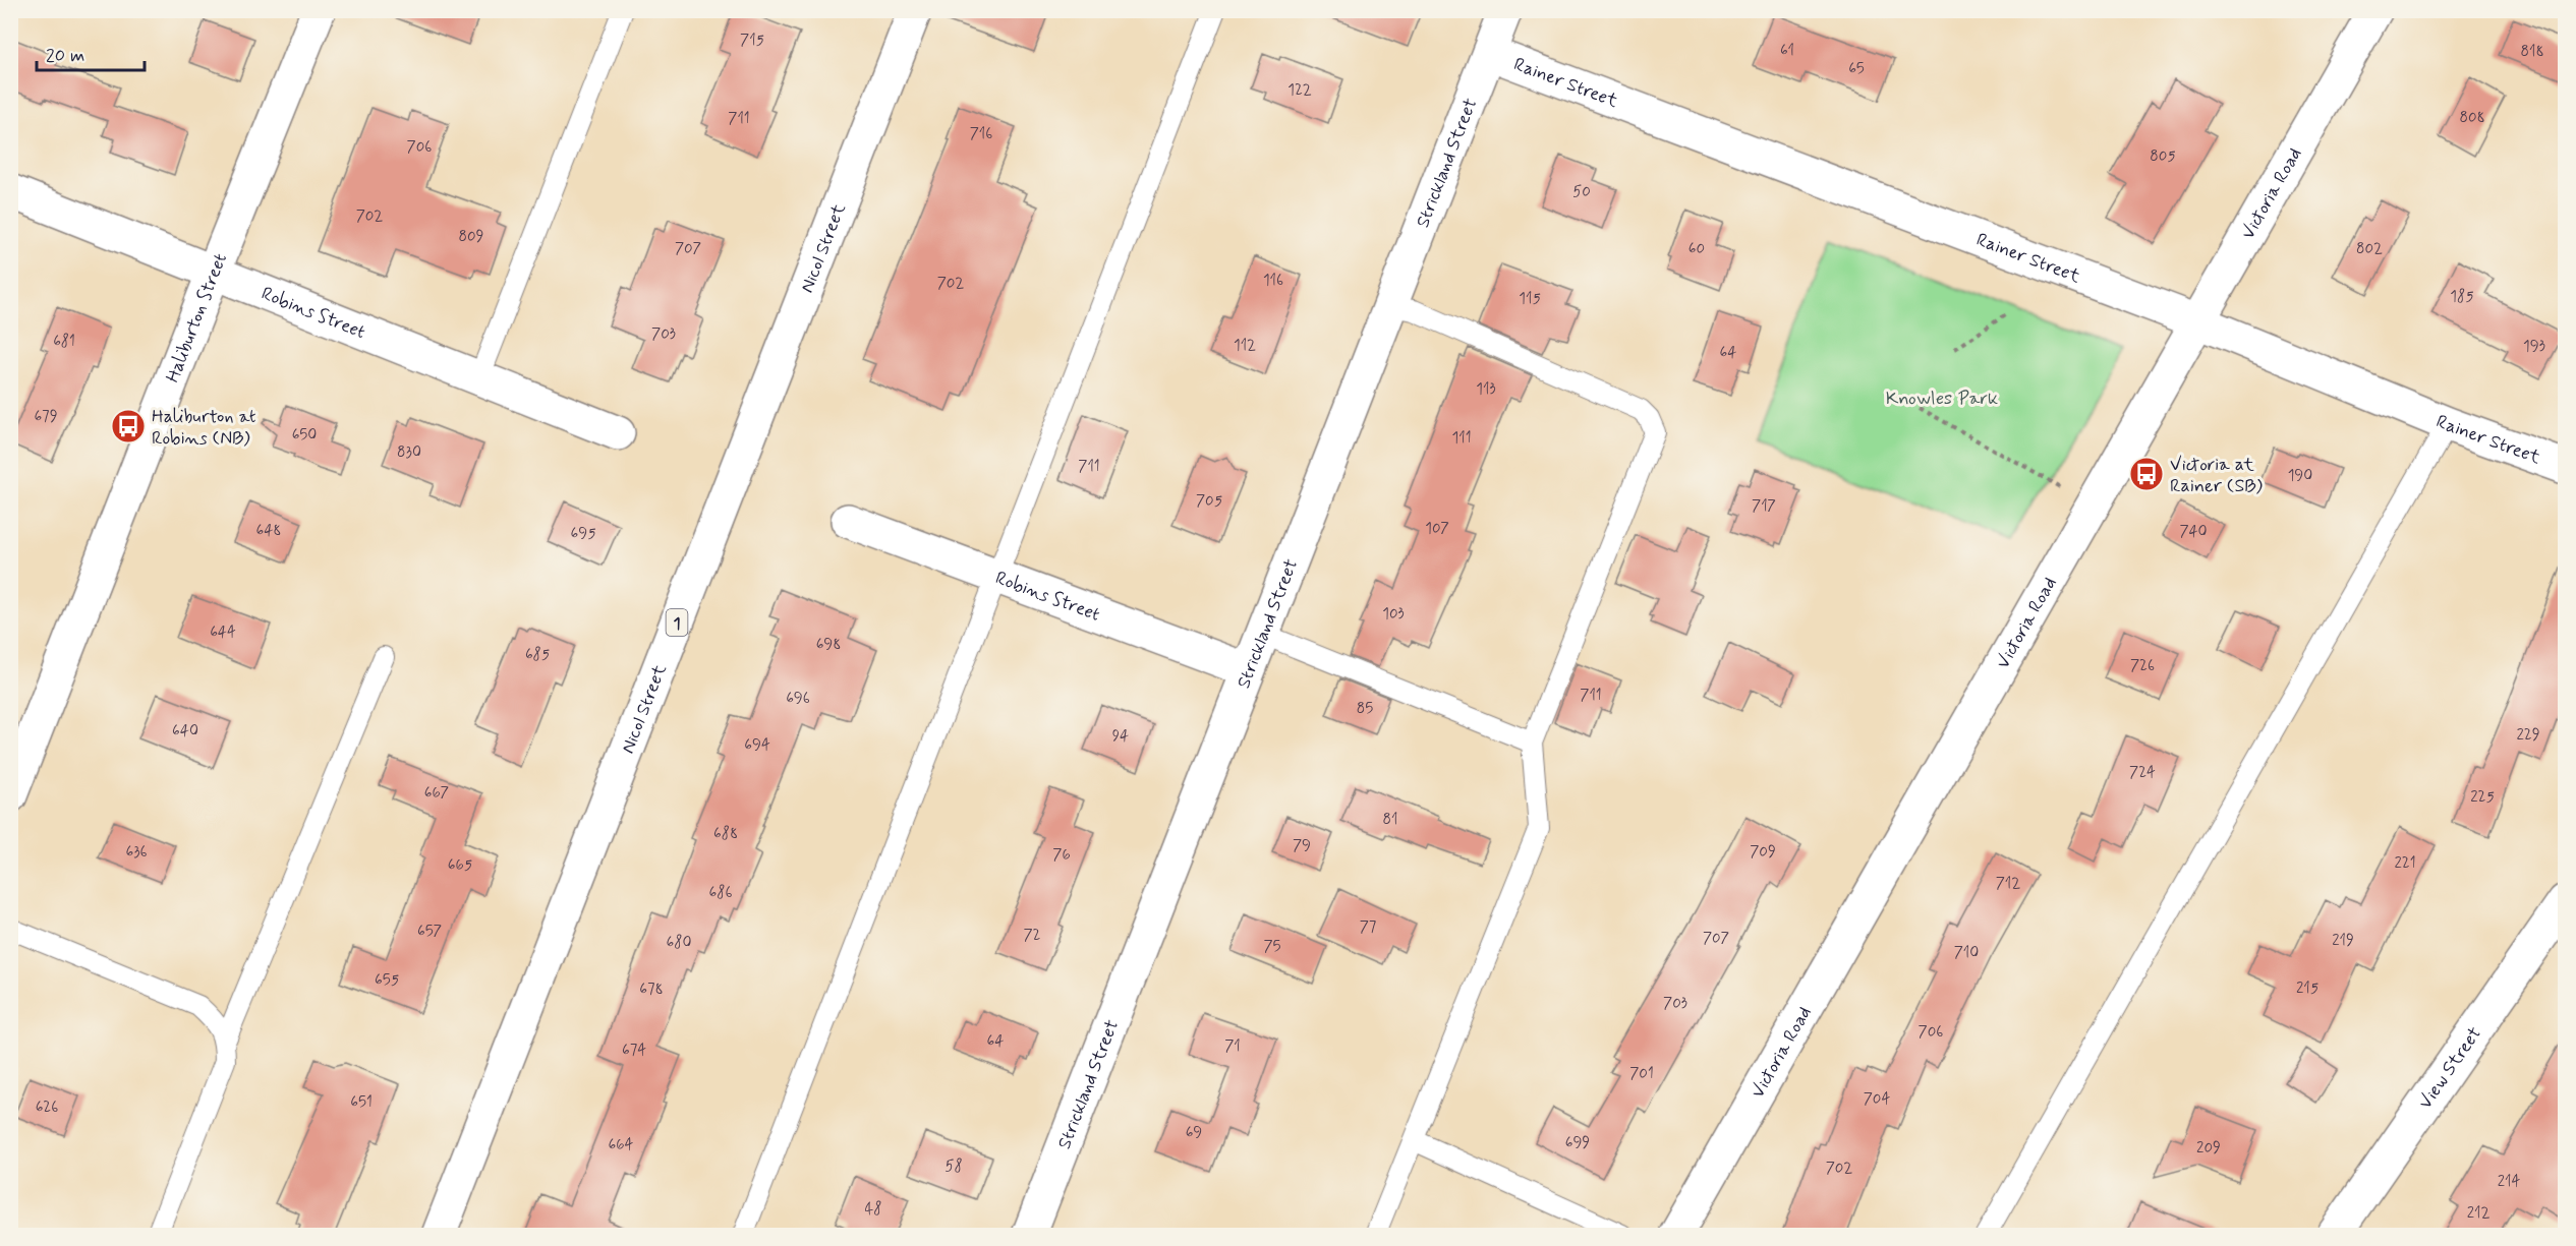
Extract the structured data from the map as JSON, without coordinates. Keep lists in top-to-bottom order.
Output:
{
  "streets": {
    "main road": [
      "Rainer Street",
      "Strickland Street",
      "Victoria Road",
      "Nicol Street",
      "Robins Street",
      "Haliburton Street",
      "1",
      "View Street"
    ]
  },
  "crossings": [
    ["Rainer Street", "Strickland Street"],
    ["Rainer Street", "Victoria Road"],
    ["Strickland Street", "Robins Street"],
    ["Robins Street", "Haliburton Street"]
  ],
  "parks": ["Knowles Park"],
  "places": {
    "bus stop": ["Haliburton at Robins (NB)", "Victoria at Rainer (SB)"]
  },
  "house_numbers": [
    "715",
    "61",
    "818",
    "65",
    "122",
    "808",
    "711",
    "716",
    "706",
    "805",
    "50",
    "702",
    "809",
    "707",
    "60",
    "802",
    "116",
    "702",
    "185",
    "115",
    "703",
    "681",
    "112",
    "193",
    "64",
    "113",
    "679",
    "650",
    "111",
    "830",
    "711",
    "190",
    "705",
    "717",
    "107",
    "648",
    "740",
    "695",
    "103",
    "644",
    "698",
    "685",
    "726",
    "711",
    "696",
    "85",
    "640",
    "229",
    "94",
    "694",
    "724",
    "667",
    "225",
    "81",
    "688",
    "79",
    "636",
    "709",
    "76",
    "221",
    "665",
    "712",
    "686",
    "77",
    "657",
    "72",
    "707",
    "219",
    "680",
    "75",
    "710",
    "655",
    "215",
    "678",
    "703",
    "706",
    "64",
    "71",
    "674",
    "701",
    "704",
    "651",
    "626",
    "69",
    "699",
    "664",
    "209",
    "58",
    "702",
    "214",
    "48",
    "212"
  ],
  "scale_bar": "20 m"
}
